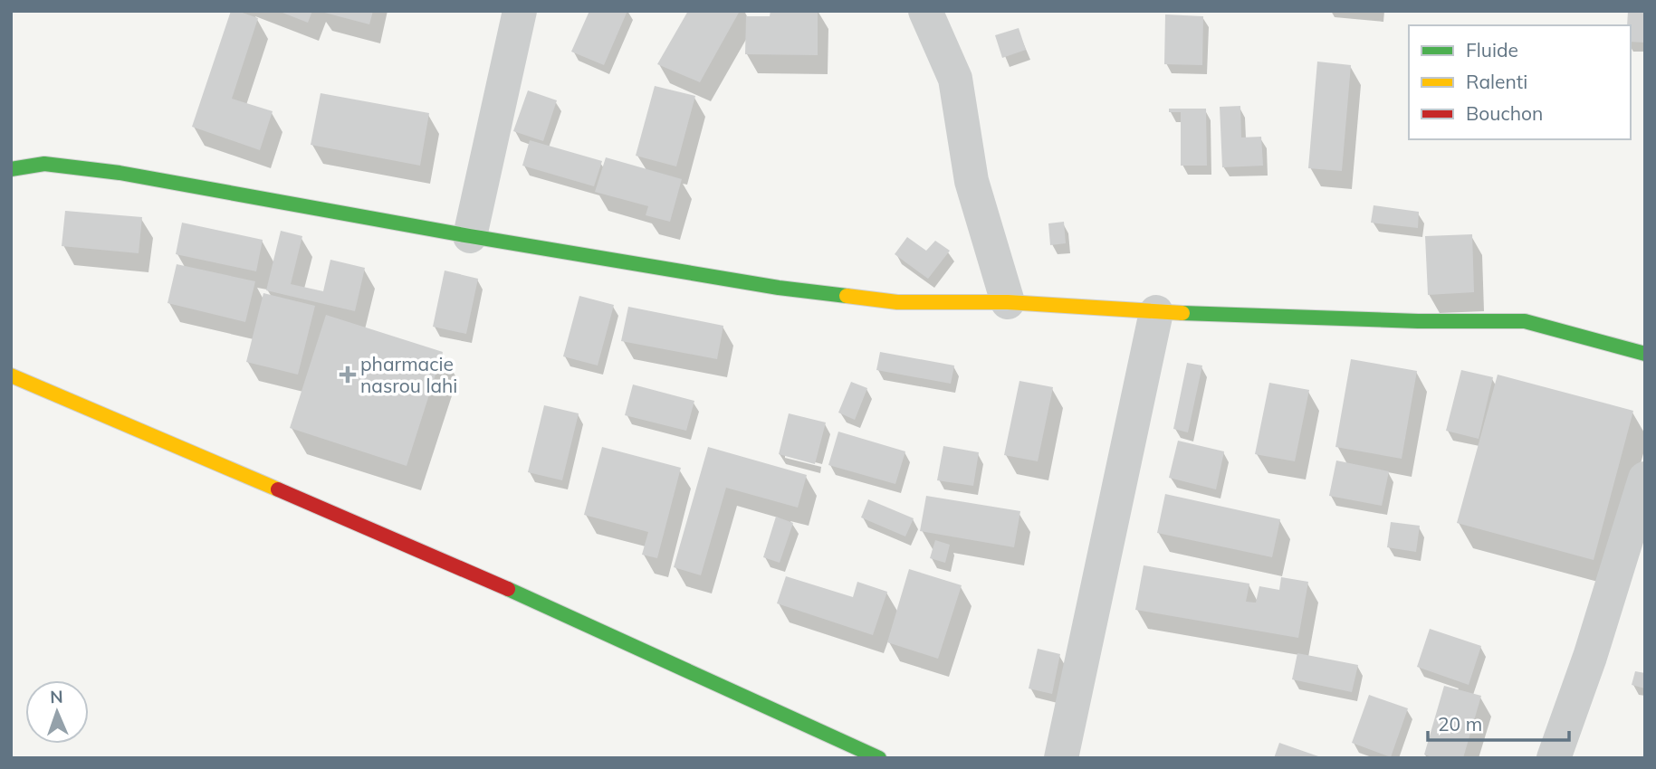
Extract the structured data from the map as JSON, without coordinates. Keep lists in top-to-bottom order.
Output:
{
  "places": {
    "health": ["pharmacie nasrou lahi"]
  },
  "legend": ["Fluide", "Ralenti", "Bouchon"],
  "scale_bar": "20 m",
  "north": "top"
}
